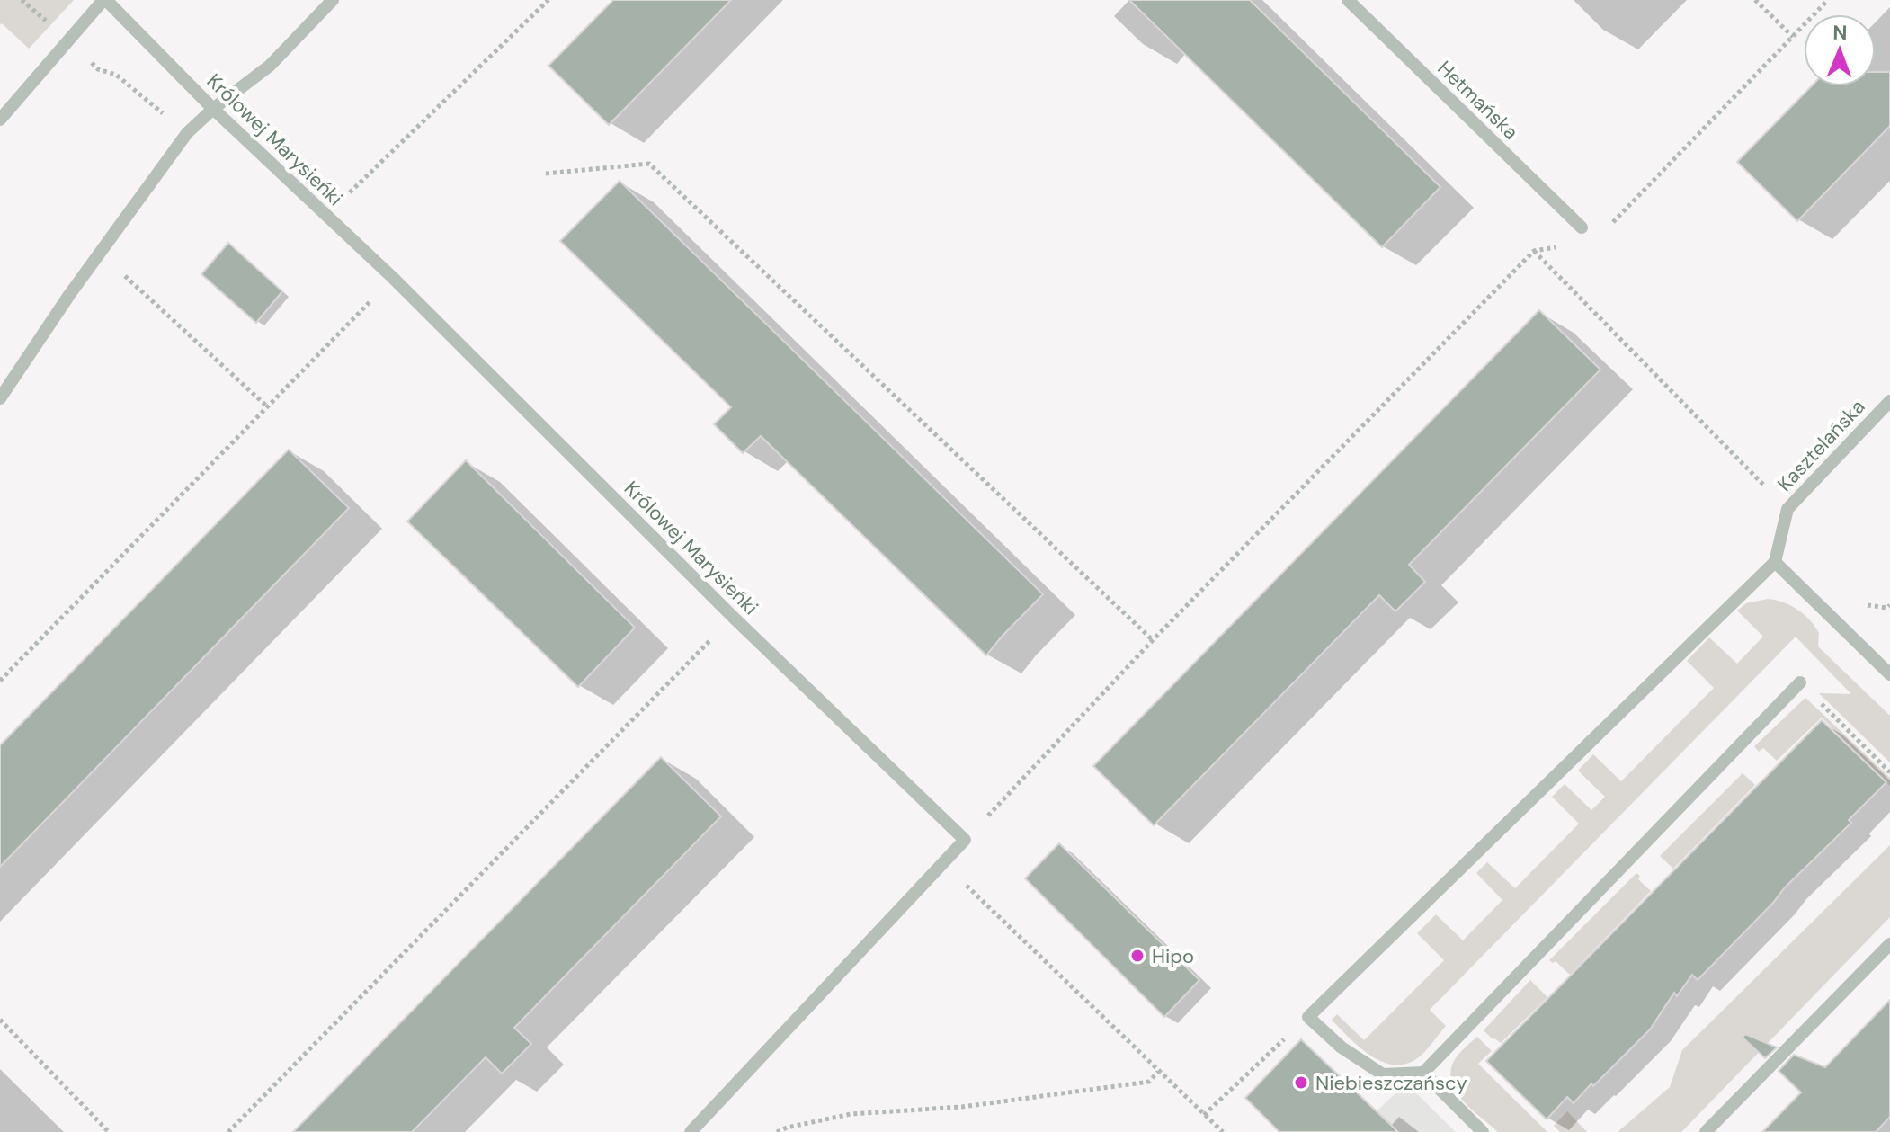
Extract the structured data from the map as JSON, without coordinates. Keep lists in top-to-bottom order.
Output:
{
  "streets": {
    "street": ["Hetmańska", "Królowej Marysieńki", "Kasztelańska"]
  },
  "places": ["Hipo", "Niebieszczańscy"],
  "north": "top"
}
